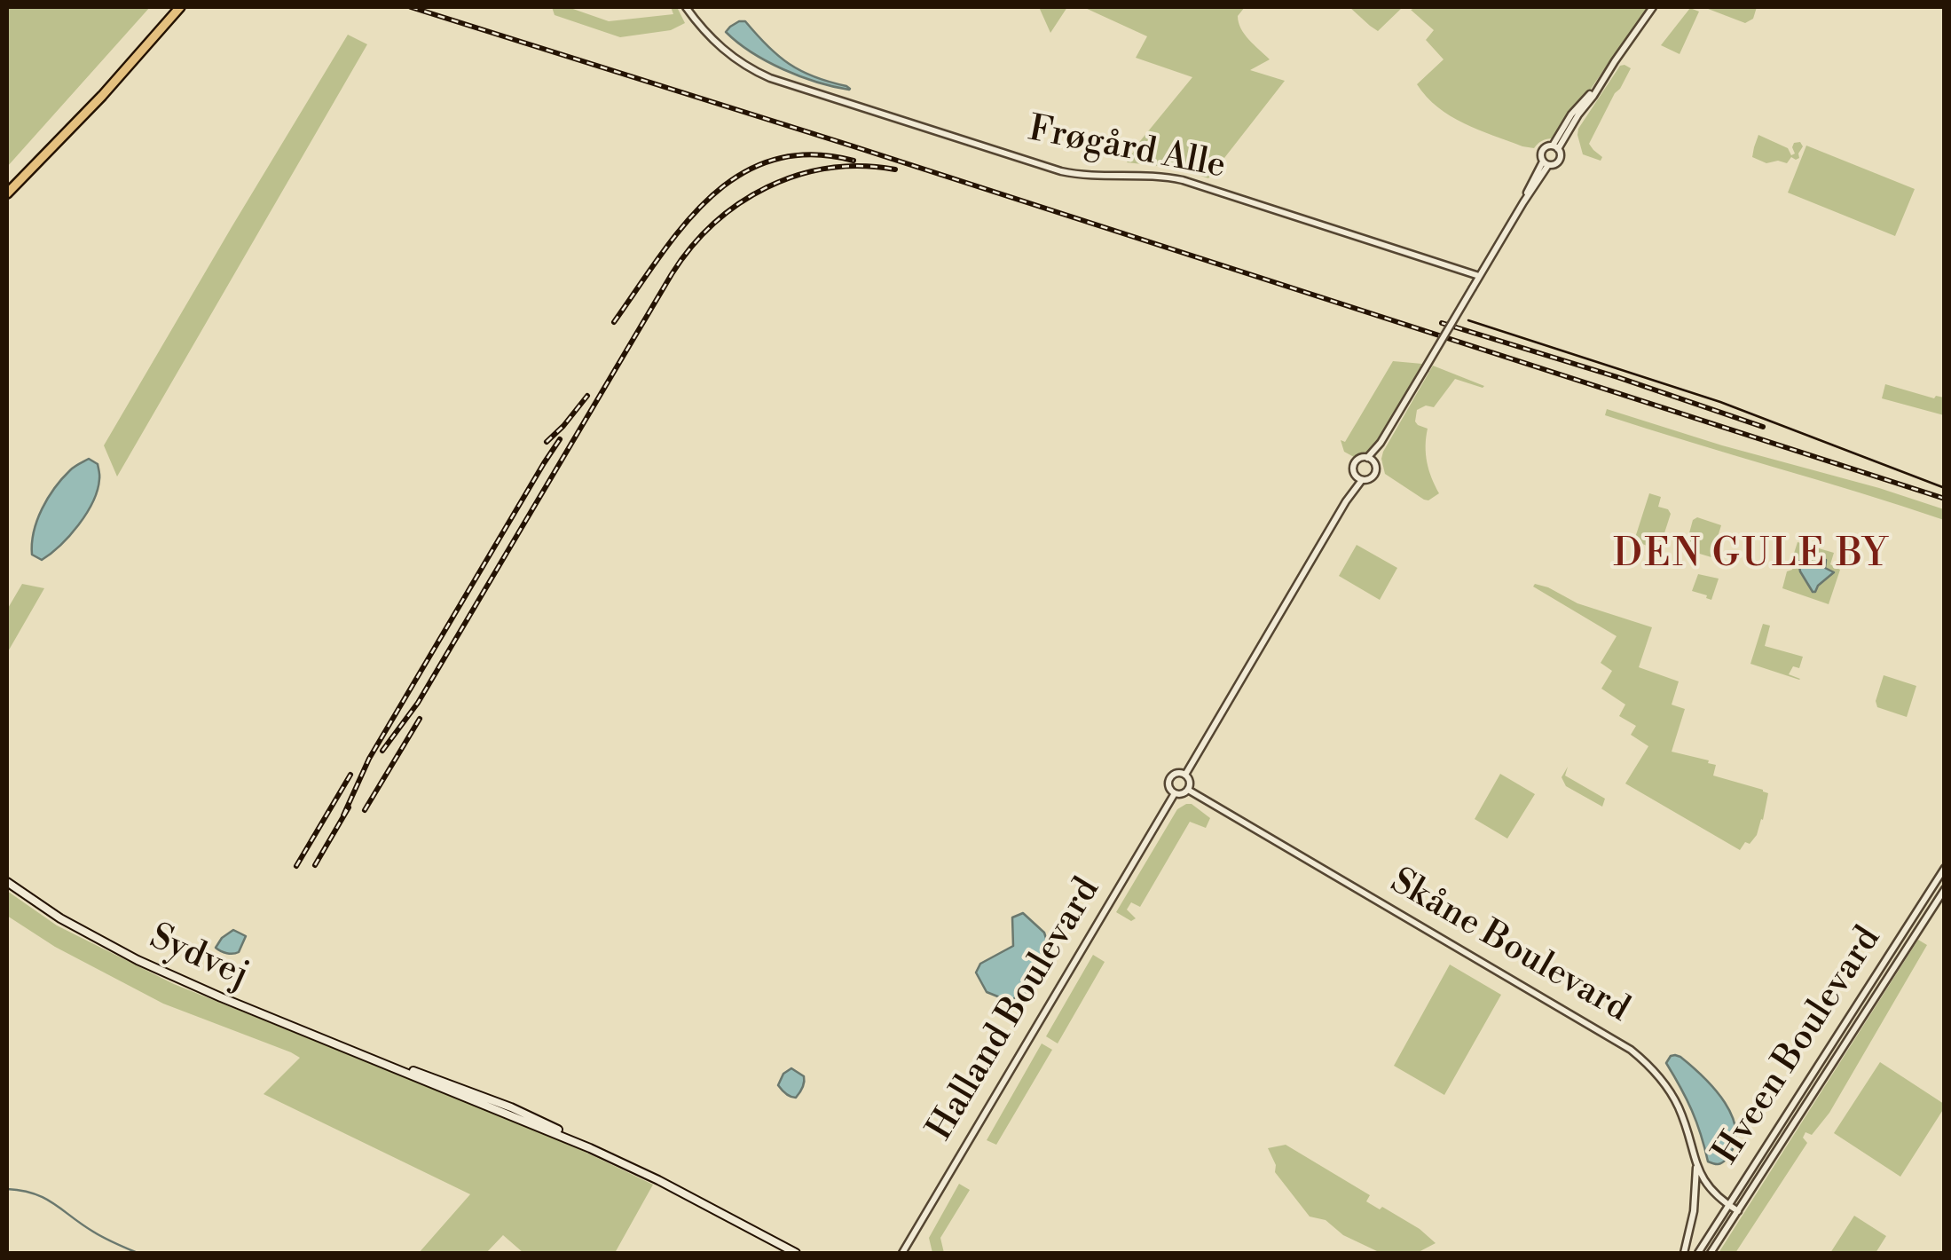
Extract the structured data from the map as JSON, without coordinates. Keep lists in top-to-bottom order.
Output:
{
  "streets": {
    "main road": ["Sydvej"],
    "street": [
      "Frøgård Alle",
      "Skåne Boulevard",
      "Halland Boulevard",
      "Hveen Boulevard"
    ]
  },
  "crossings": [
    ["Skåne Boulevard", "Halland Boulevard"],
    ["Skåne Boulevard", "Hveen Boulevard"]
  ],
  "districts": ["DEN GULE BY"]
}
